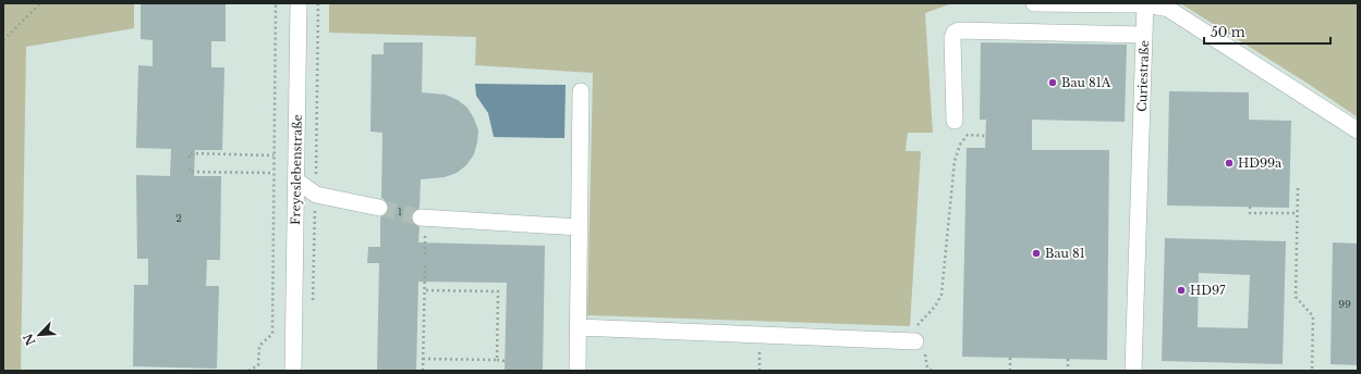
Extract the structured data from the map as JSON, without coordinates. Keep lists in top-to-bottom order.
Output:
{
  "streets": {
    "street": ["Curiestraße", "Freyeslebenstraße"]
  },
  "places": [
    "Bau 81A",
    "HD99a",
    "Bau 81",
    "HD97"
  ],
  "house_numbers": ["1", "2", "99"],
  "scale_bar": "50 m",
  "north": "bottom left"
}
